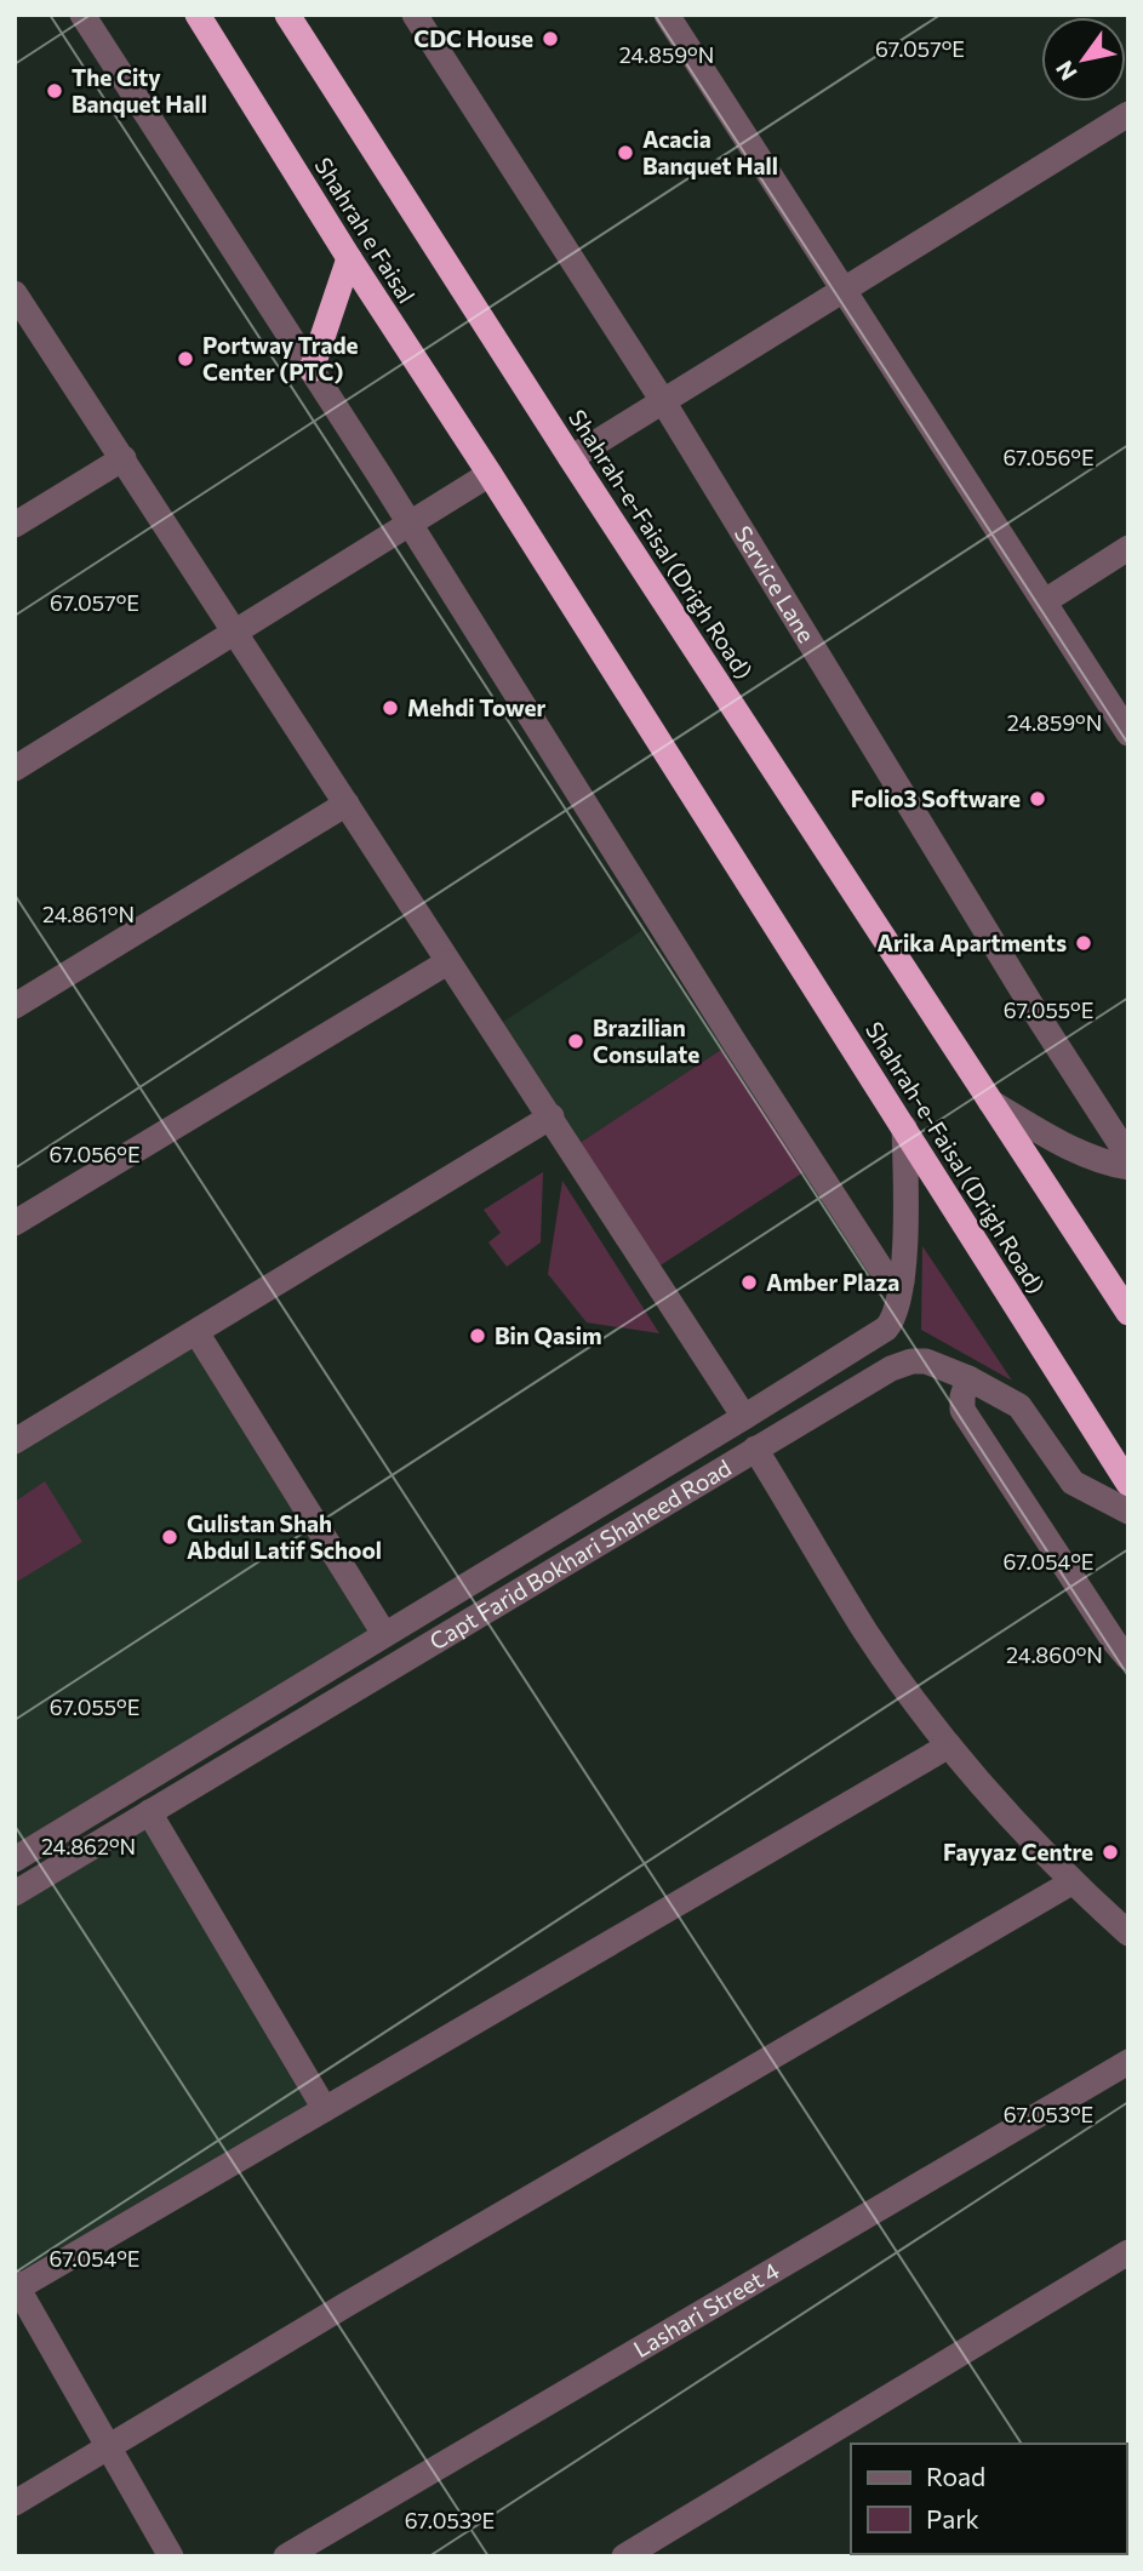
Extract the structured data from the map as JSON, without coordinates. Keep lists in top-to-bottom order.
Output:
{
  "streets": {
    "highway": ["Shahrah e Faisal", "Shahrah-e-Faisal (Drigh Road)"],
    "street": ["Service Lane", "Capt Farid Bokhari Shaheed Road", "Lashari Street 4"]
  },
  "crossings": [
    ["Shahrah e Faisal", "Shahrah-e-Faisal (Drigh Road)"],
    ["Shahrah-e-Faisal (Drigh Road)", "Capt Farid Bokhari Shaheed Road"]
  ],
  "places": [
    "CDC House",
    "The City Banquet Hall",
    "Acacia Banquet Hall",
    "Portway Trade Center (PTC)",
    "Mehdi Tower",
    "Folio3 Software",
    "Arika Apartments",
    "Brazilian Consulate",
    "Amber Plaza",
    "Bin Qasim",
    "Gulistan Shah Abdul Latif School",
    "Fayyaz Centre"
  ],
  "legend": ["Road", "Park"],
  "north": "bottom left",
  "coordinates": [
    "67.057°E",
    "24.859°N",
    "67.056°E",
    "24.861°N",
    "67.055°E",
    "67.054°E",
    "24.860°N",
    "24.862°N",
    "67.053°E"
  ]
}
